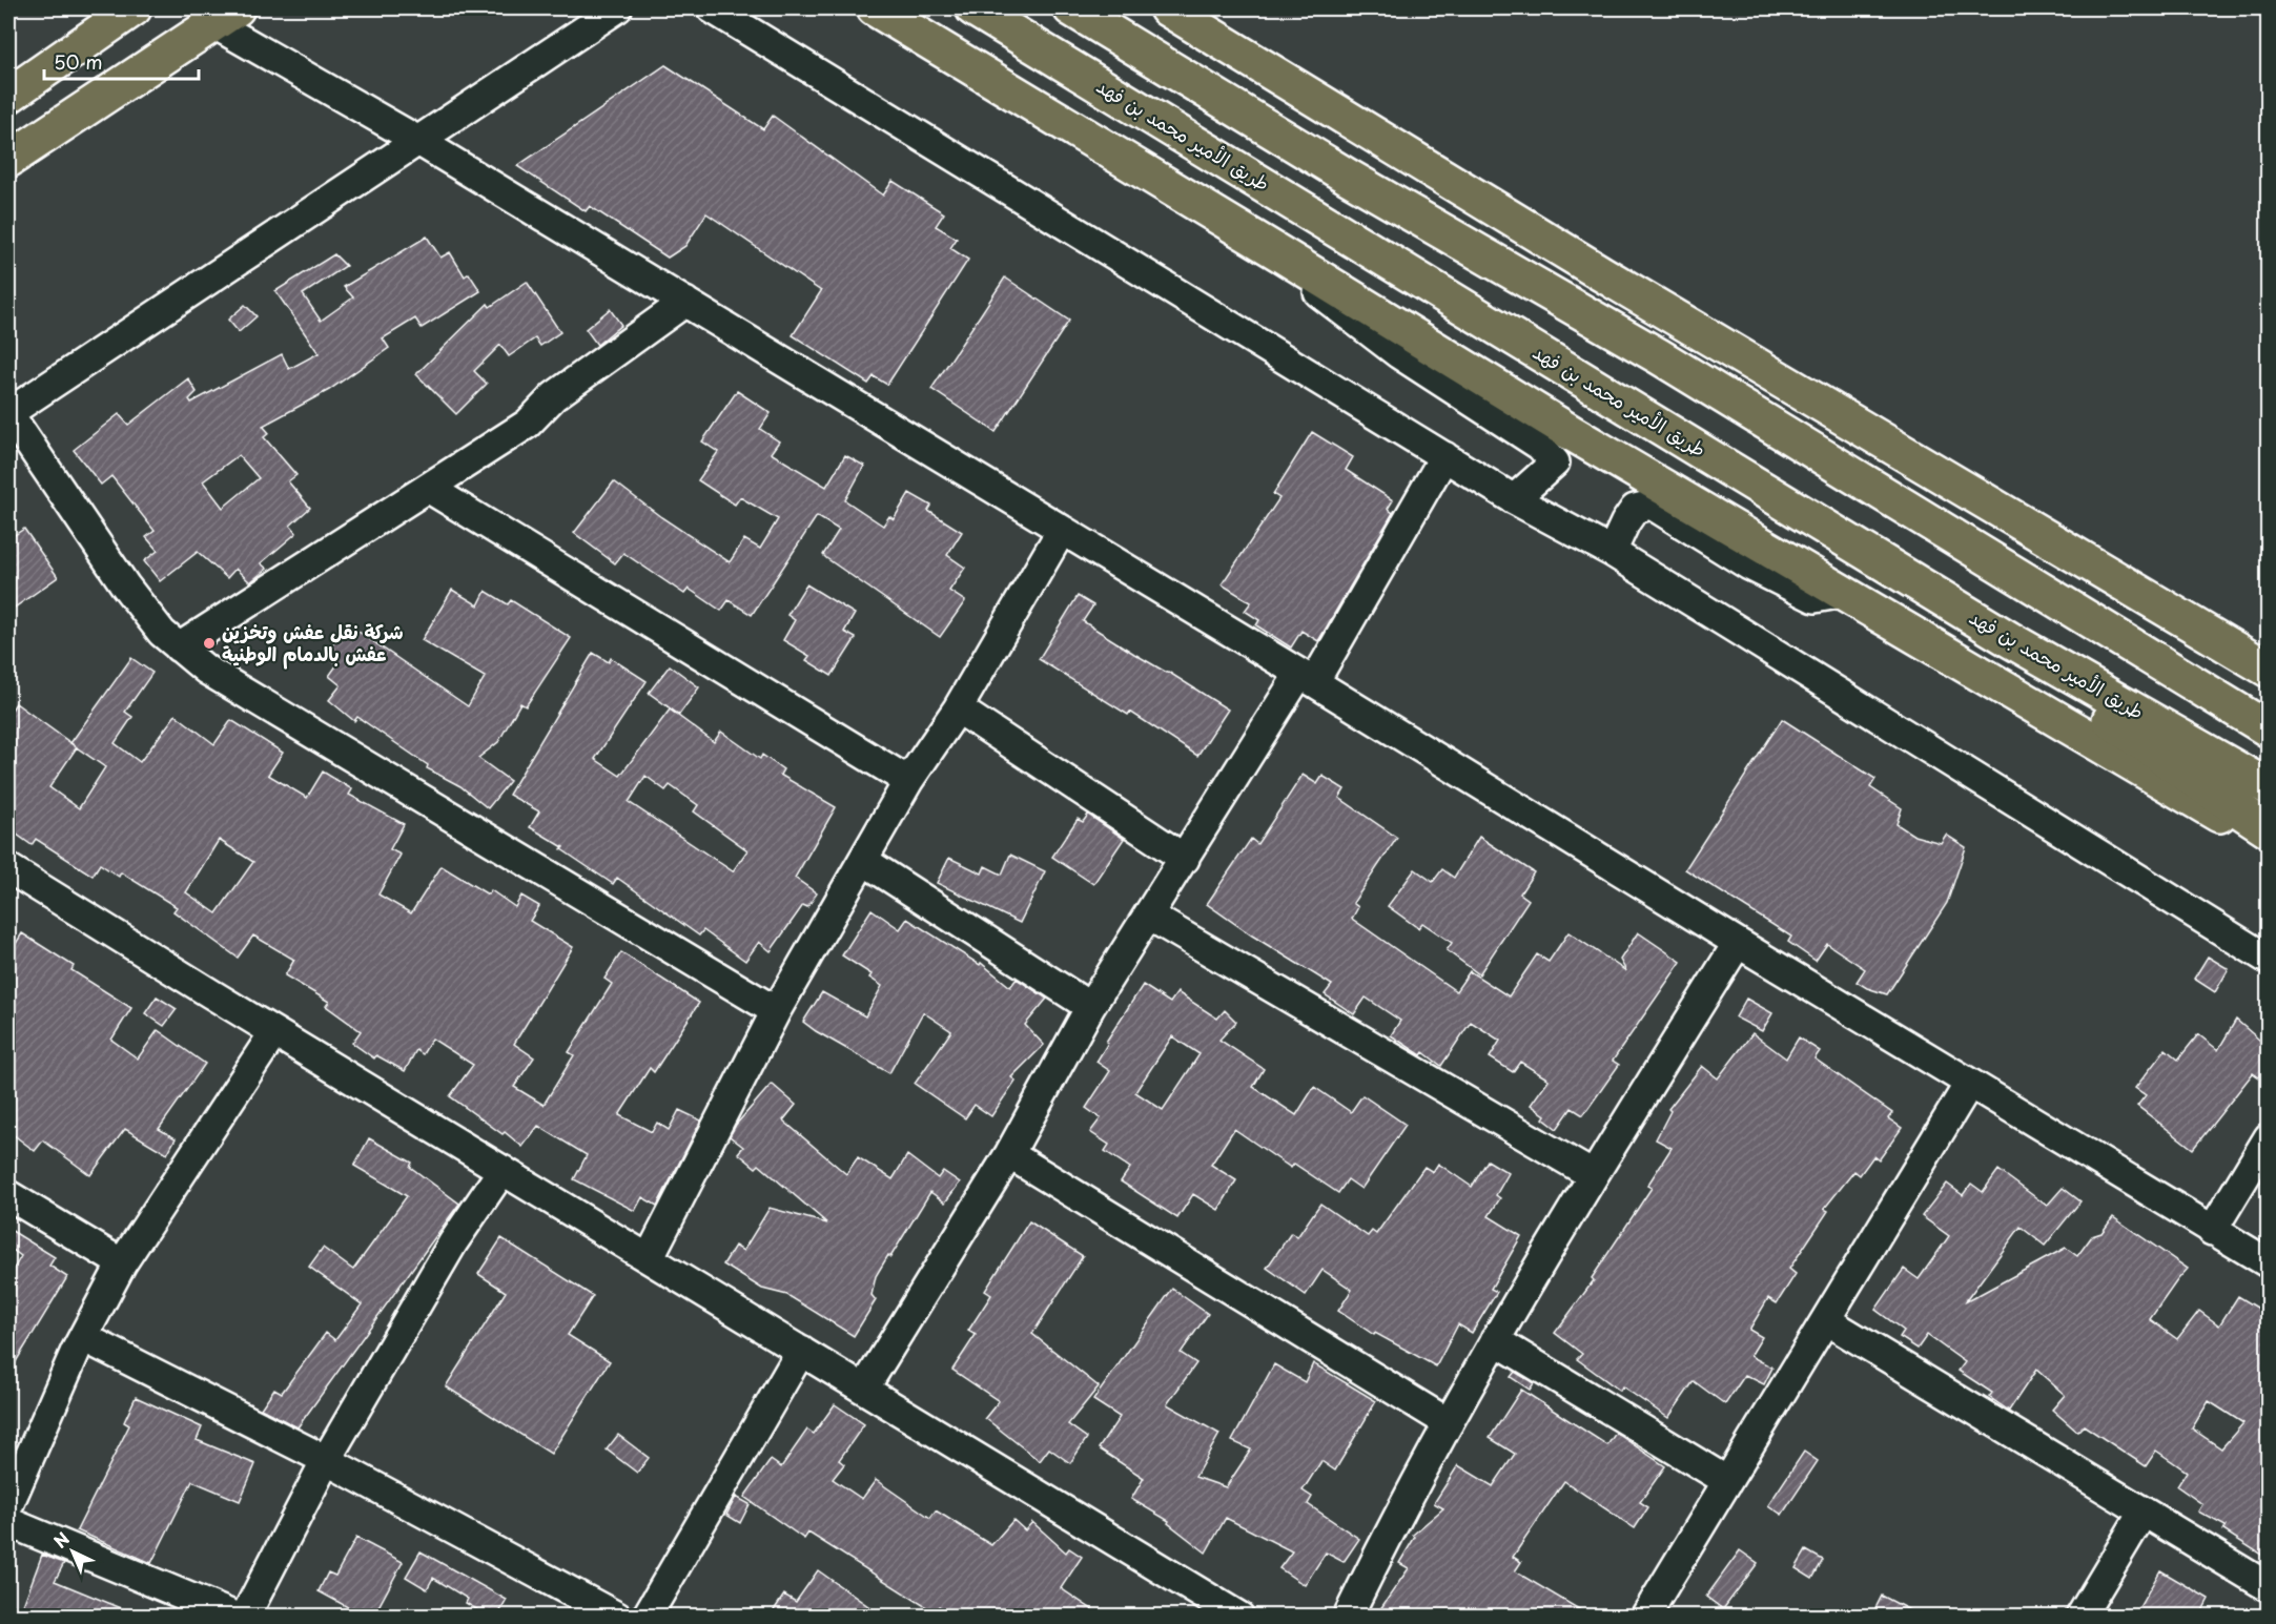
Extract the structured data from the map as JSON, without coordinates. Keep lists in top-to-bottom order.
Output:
{
  "streets": {
    "main road": ["طريق الأمير محمد بن فهد"]
  },
  "places": ["شركة نقل عفش وتخزين عفش بالدمام الوطنية"],
  "scale_bar": "50 m",
  "north": "top left"
}
